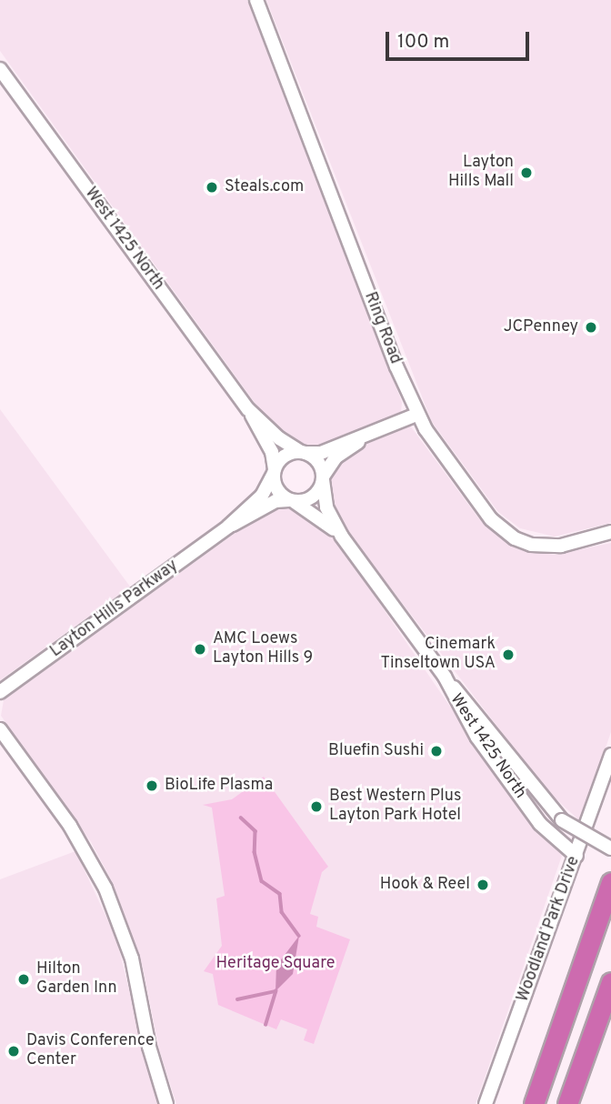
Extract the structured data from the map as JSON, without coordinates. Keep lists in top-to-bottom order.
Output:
{
  "streets": {
    "street": [
      "West 1425 North",
      "Ring Road",
      "Layton Hills Parkway",
      "Woodland Park Drive"
    ]
  },
  "crossings": [
    ["West 1425 North", "Layton Hills Parkway"],
    ["West 1425 North", "Woodland Park Drive"]
  ],
  "parks": ["Heritage Square"],
  "places": [
    "Layton Hills Mall",
    "Steals.com",
    "JCPenney",
    "AMC Loews Layton Hills 9",
    "Cinemark Tinseltown USA",
    "Bluefin Sushi",
    "BioLife Plasma",
    "Best Western Plus Layton Park Hotel",
    "Hook & Reel",
    "Hilton Garden Inn",
    "Davis Conference Center"
  ],
  "scale_bar": "100 m"
}
